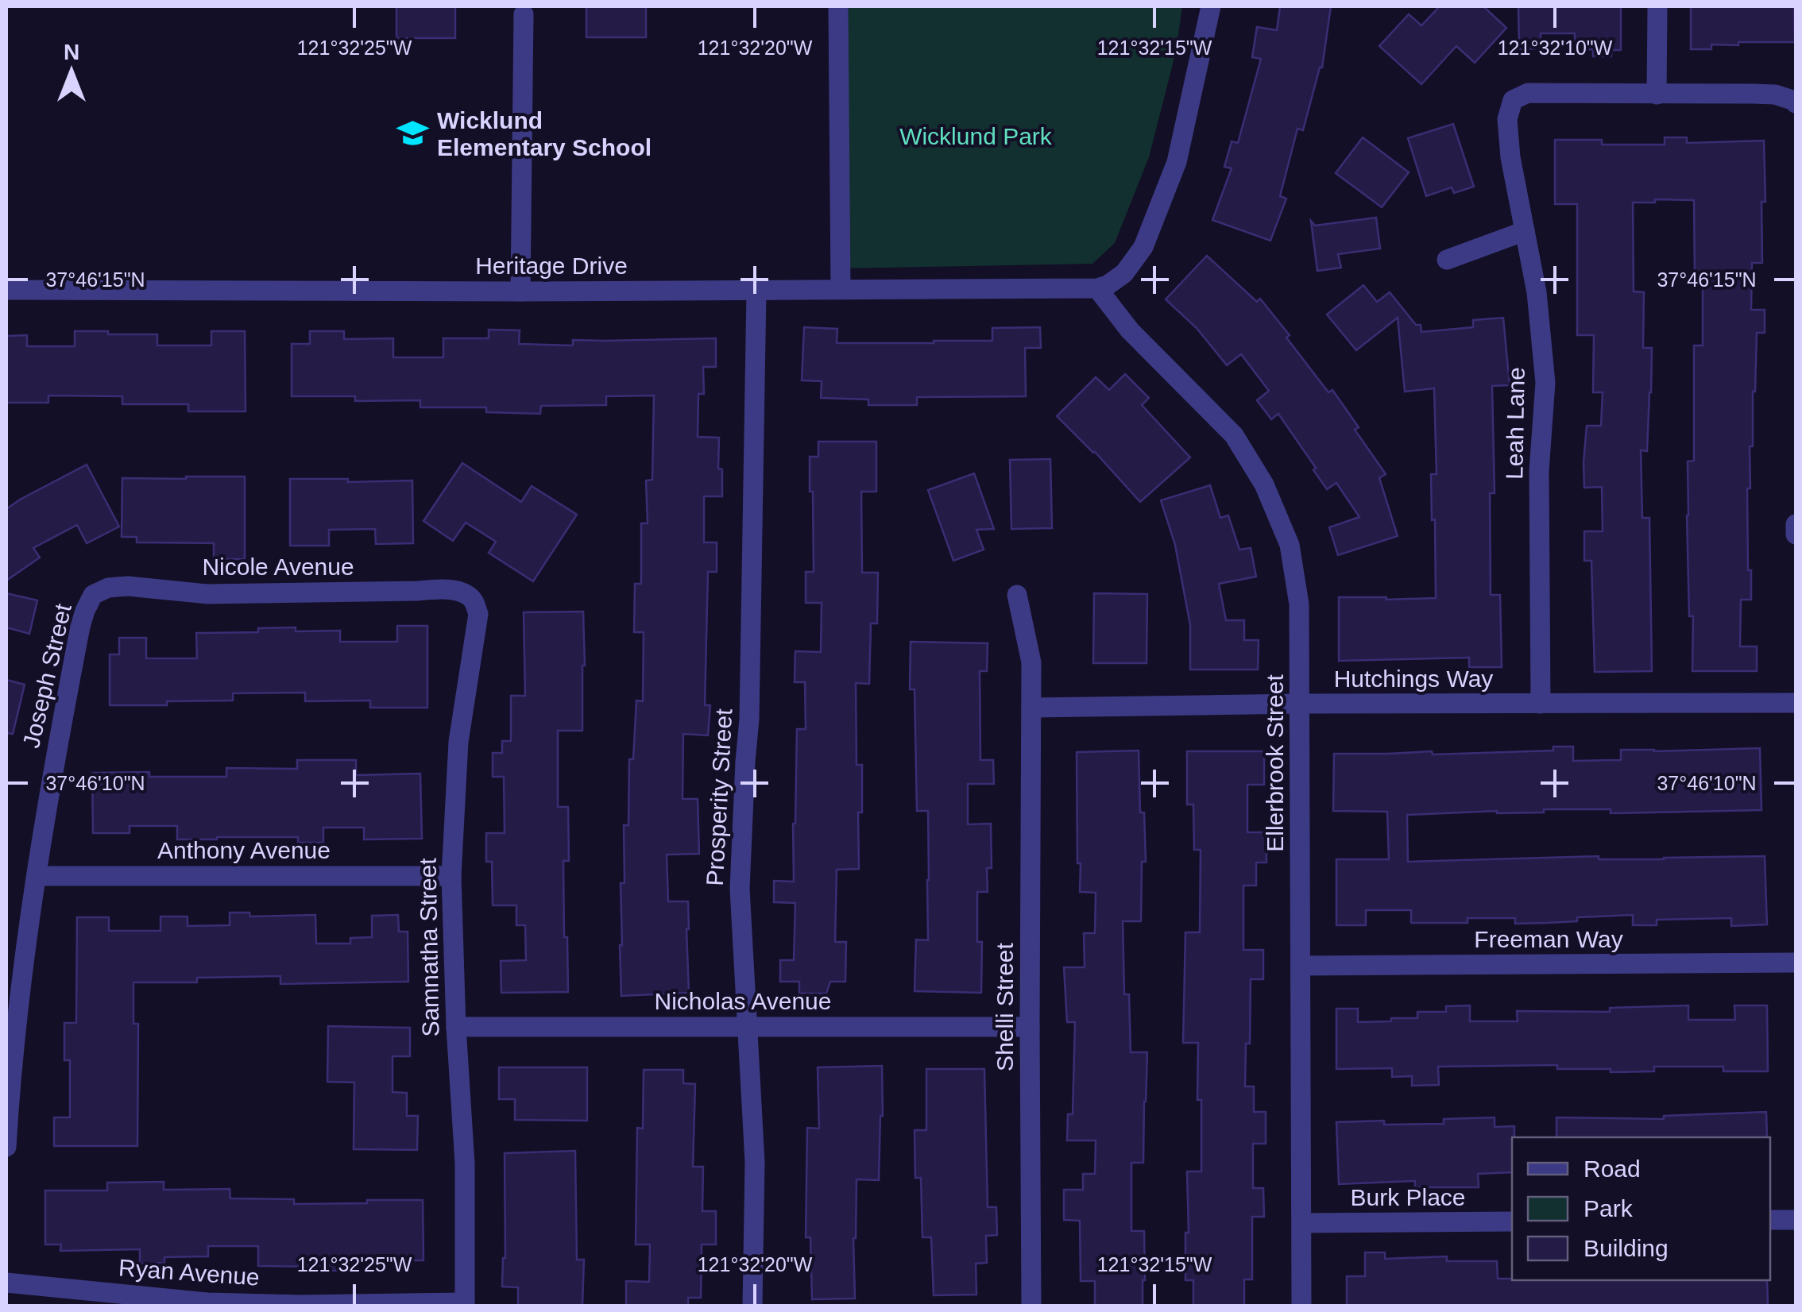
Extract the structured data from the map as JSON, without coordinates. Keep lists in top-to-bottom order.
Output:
{
  "streets": {
    "street": [
      "Heritage Drive",
      "Leah Lane",
      "Nicole Avenue",
      "Joseph Street",
      "Hutchings Way",
      "Ellerbrook Street",
      "Prosperity Street",
      "Anthony Avenue",
      "Freeman Way",
      "Samnatha Street",
      "Nicholas Avenue",
      "Shelli Street",
      "Burk Place",
      "Ryan Avenue"
    ]
  },
  "crossings": [
    ["Heritage Drive", "Ellerbrook Street"],
    ["Heritage Drive", "Prosperity Street"],
    ["Leah Lane", "Hutchings Way"],
    ["Nicole Avenue", "Joseph Street"],
    ["Nicole Avenue", "Samnatha Street"],
    ["Joseph Street", "Anthony Avenue"],
    ["Hutchings Way", "Ellerbrook Street"],
    ["Hutchings Way", "Shelli Street"],
    ["Ellerbrook Street", "Freeman Way"],
    ["Ellerbrook Street", "Burk Place"],
    ["Prosperity Street", "Nicholas Avenue"],
    ["Anthony Avenue", "Samnatha Street"],
    ["Samnatha Street", "Nicholas Avenue"],
    ["Samnatha Street", "Ryan Avenue"],
    ["Nicholas Avenue", "Shelli Street"]
  ],
  "parks": ["Wicklund Park"],
  "places": {
    "school or university": ["Wicklund Elementary School"]
  },
  "legend": ["Road", "Park", "Building"],
  "north": "top",
  "coordinates": [
    "121°32'25\"W",
    "121°32'20\"W",
    "121°32'15\"W",
    "121°32'10\"W",
    "37°46'15\"N",
    "37°46'10\"N"
  ]
}
